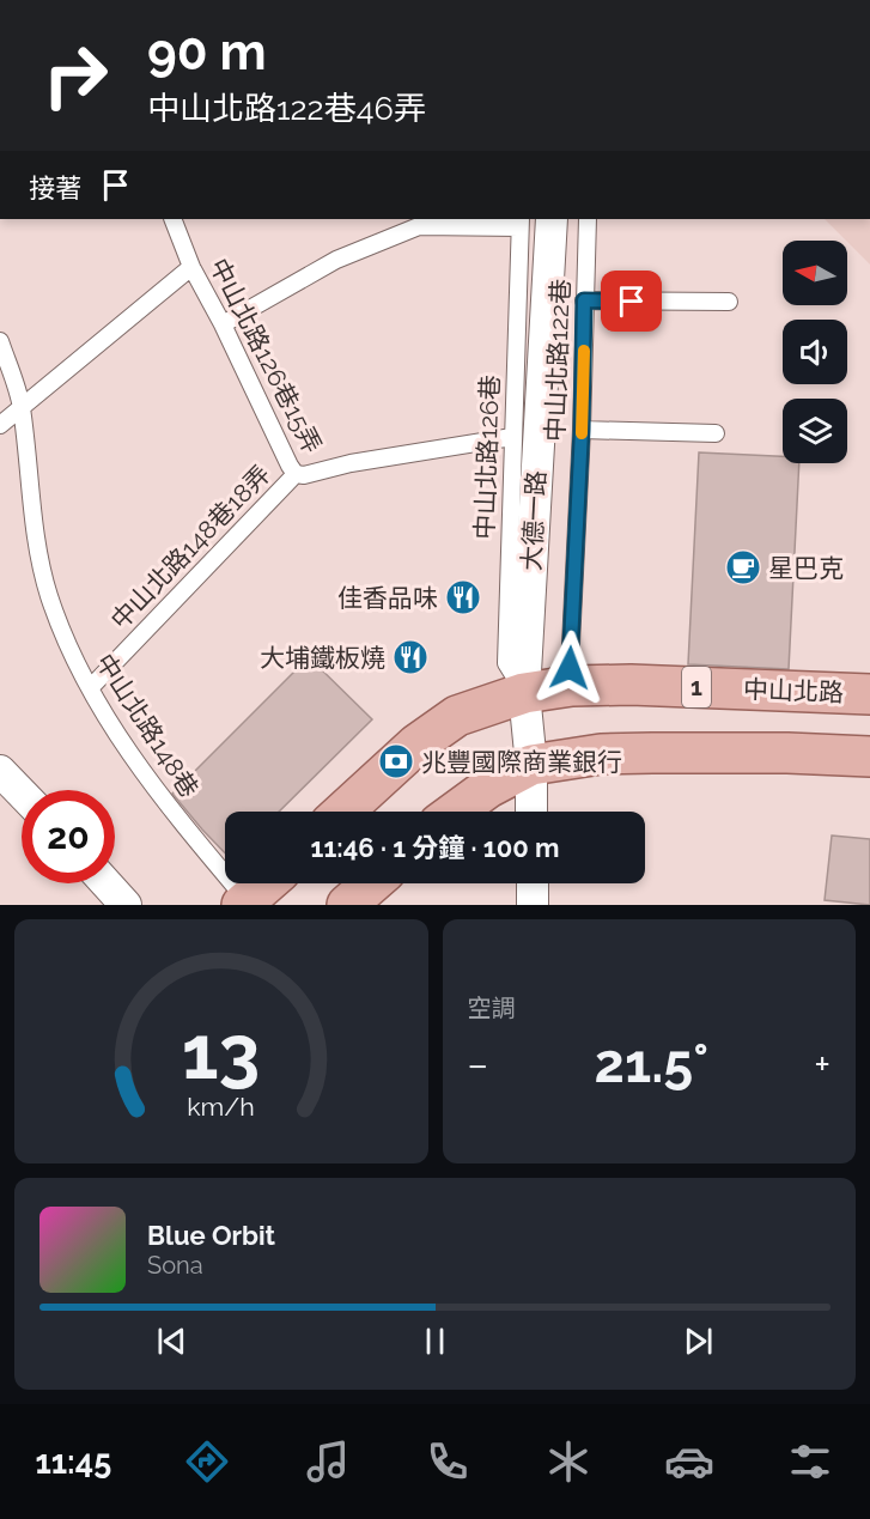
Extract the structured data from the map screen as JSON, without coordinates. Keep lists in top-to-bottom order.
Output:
{
  "streets": {
    "main road": ["1", "中山北路"],
    "street": ["大德一路"],
    "lane": [
      "中山北路126巷15弄",
      "中山北路122巷",
      "中山北路126巷",
      "中山北路148巷18弄",
      "中山北路148巷"
    ]
  },
  "crossings": [
    ["中山北路126巷15弄", "中山北路126巷"],
    ["中山北路126巷15弄", "中山北路148巷18弄"],
    ["中山北路122巷", "中山北路126巷"],
    ["中山北路122巷", "大德一路"],
    ["中山北路122巷", "中山北路"],
    ["中山北路126巷", "大德一路"],
    ["中山北路126巷", "中山北路"],
    ["大德一路", "中山北路"],
    ["中山北路148巷18弄", "中山北路148巷"]
  ],
  "places": {
    "cafe": ["星巴克"],
    "restaurant": ["佳香品味", "大埔鐵板燒"],
    "bank": ["兆豐國際商業銀行"]
  },
  "north": "left",
  "page": {
    "turn": ["90 m", "中山北路122巷46弄"],
    "then": "接著",
    "limit": "20",
    "trip": "11:46 · 1 分鐘 · 100 m",
    "tile": "空調",
    "heat": ["−", "21.5°", "+"],
    "song": ["Blue Orbit", "Sona"],
    "tabs": "11:45",
    "gauge": ["13", "km/h"]
  }
}
